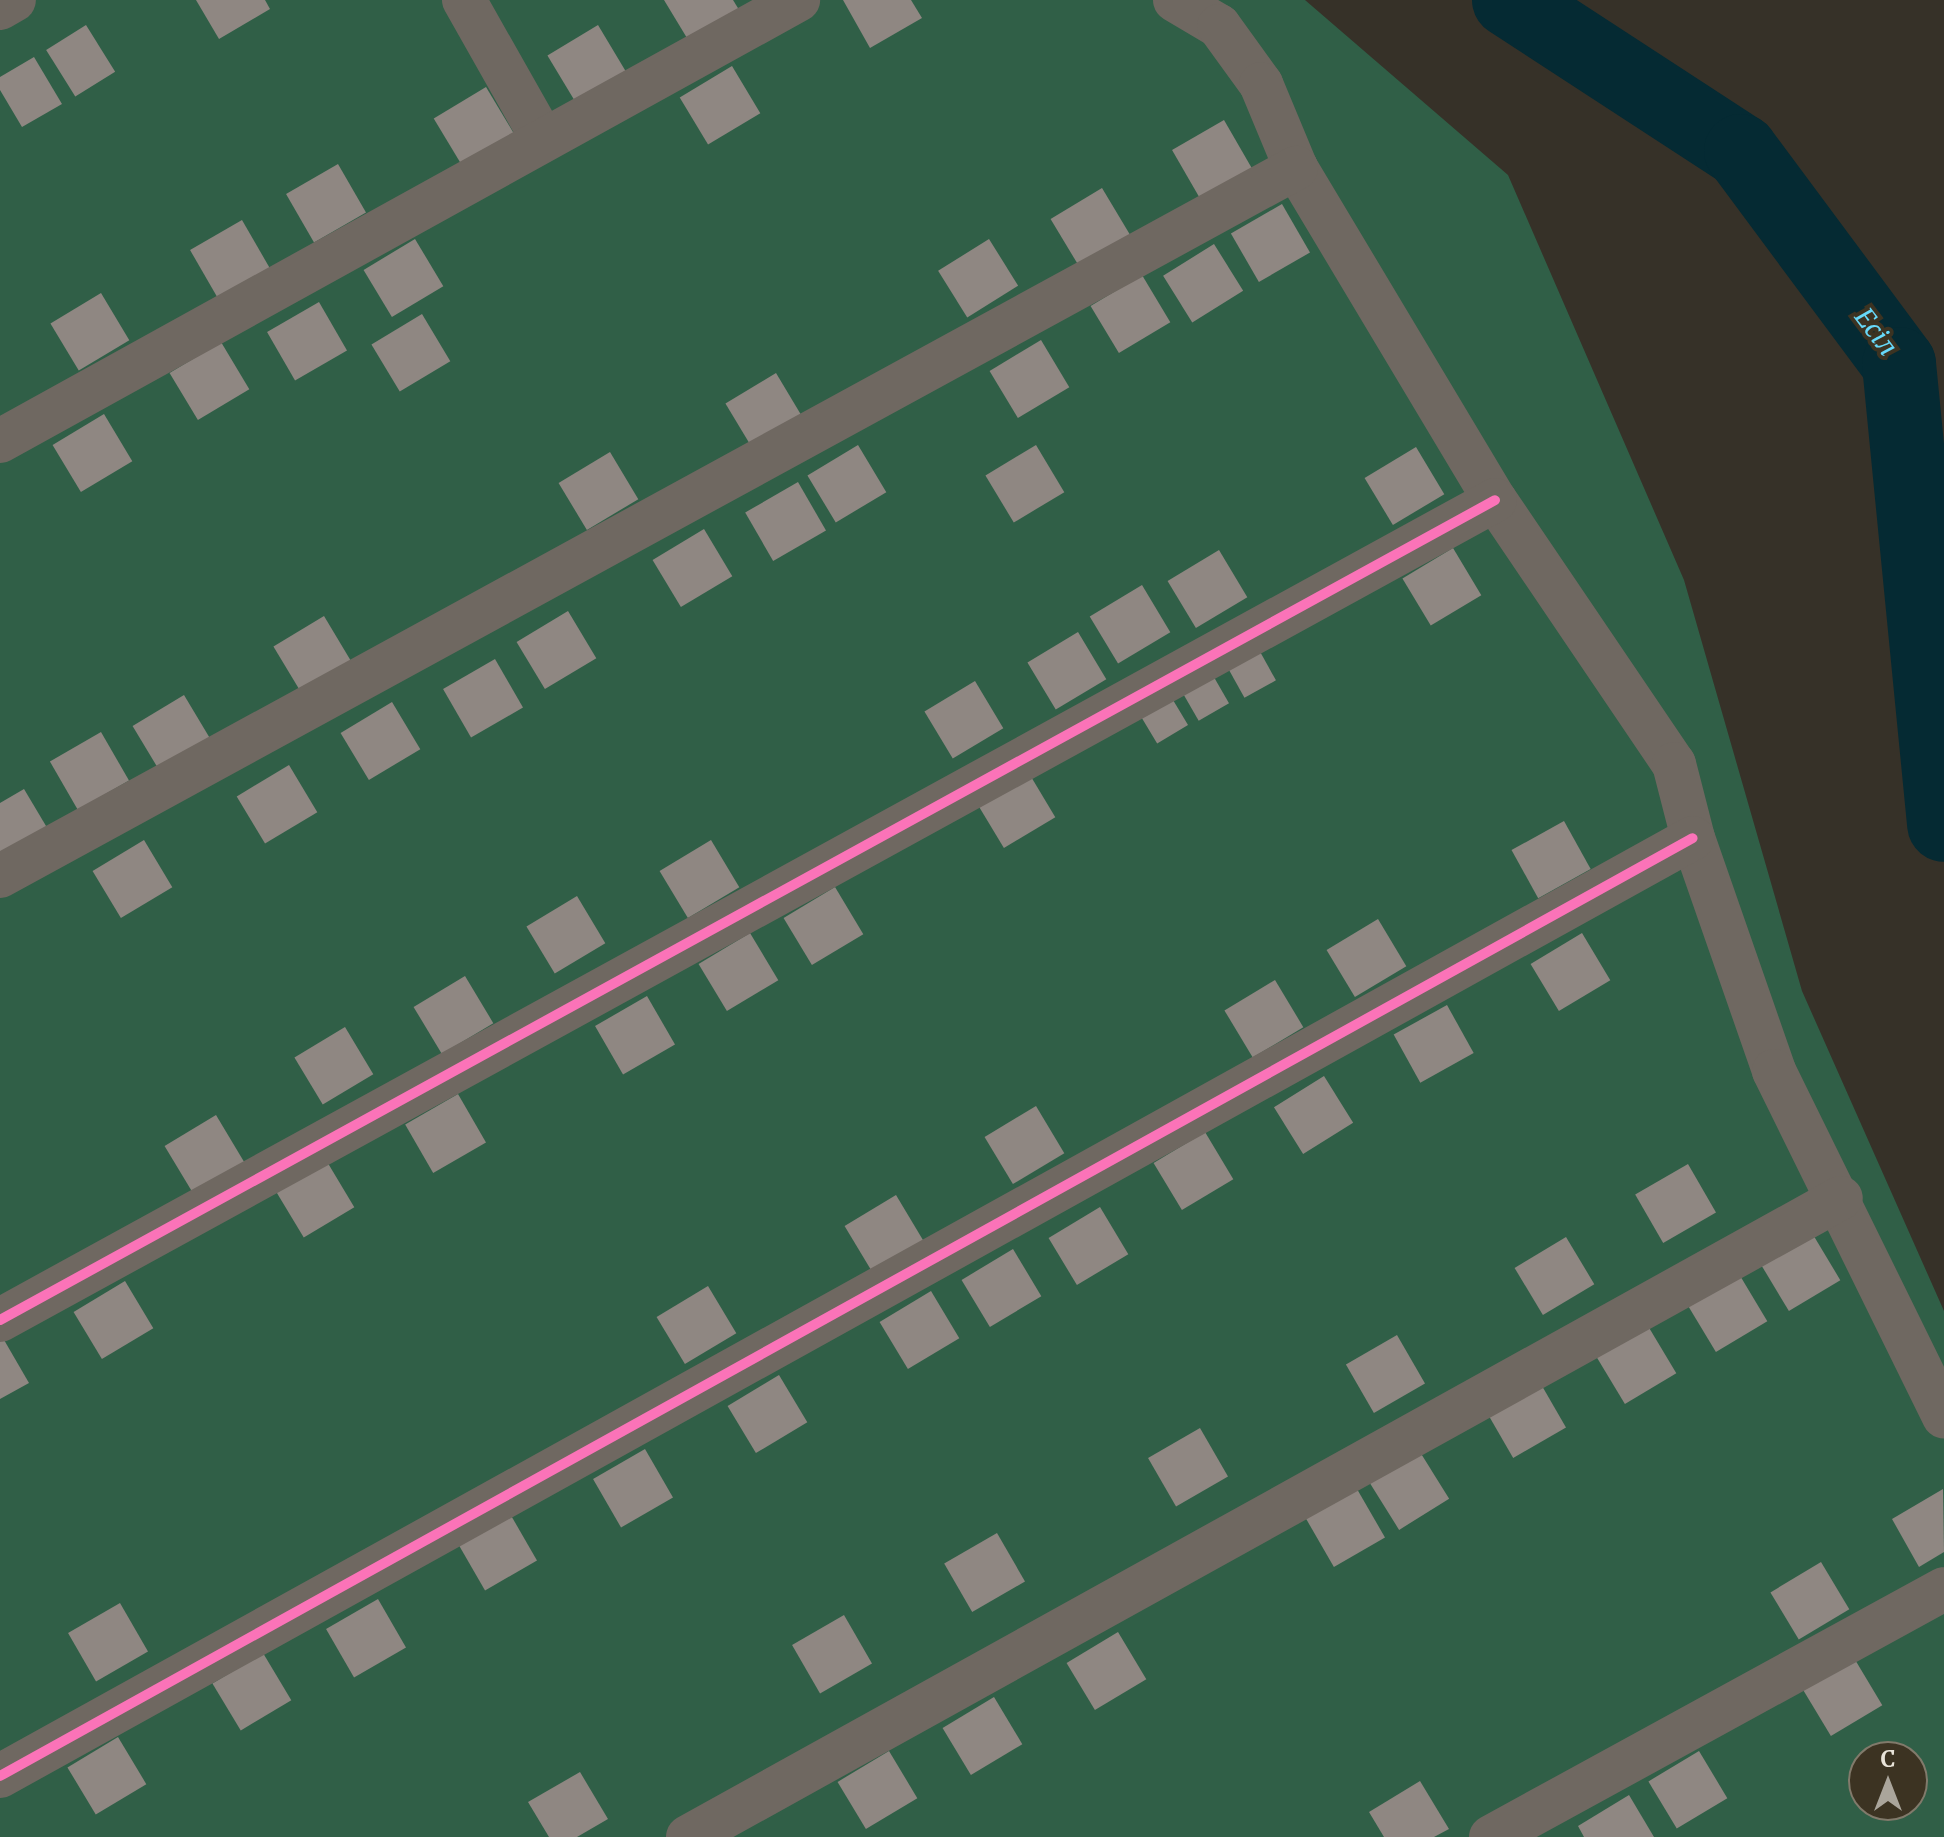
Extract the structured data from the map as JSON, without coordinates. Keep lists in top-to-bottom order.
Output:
{
  "water": ["Есіл"],
  "north": "top"
}
